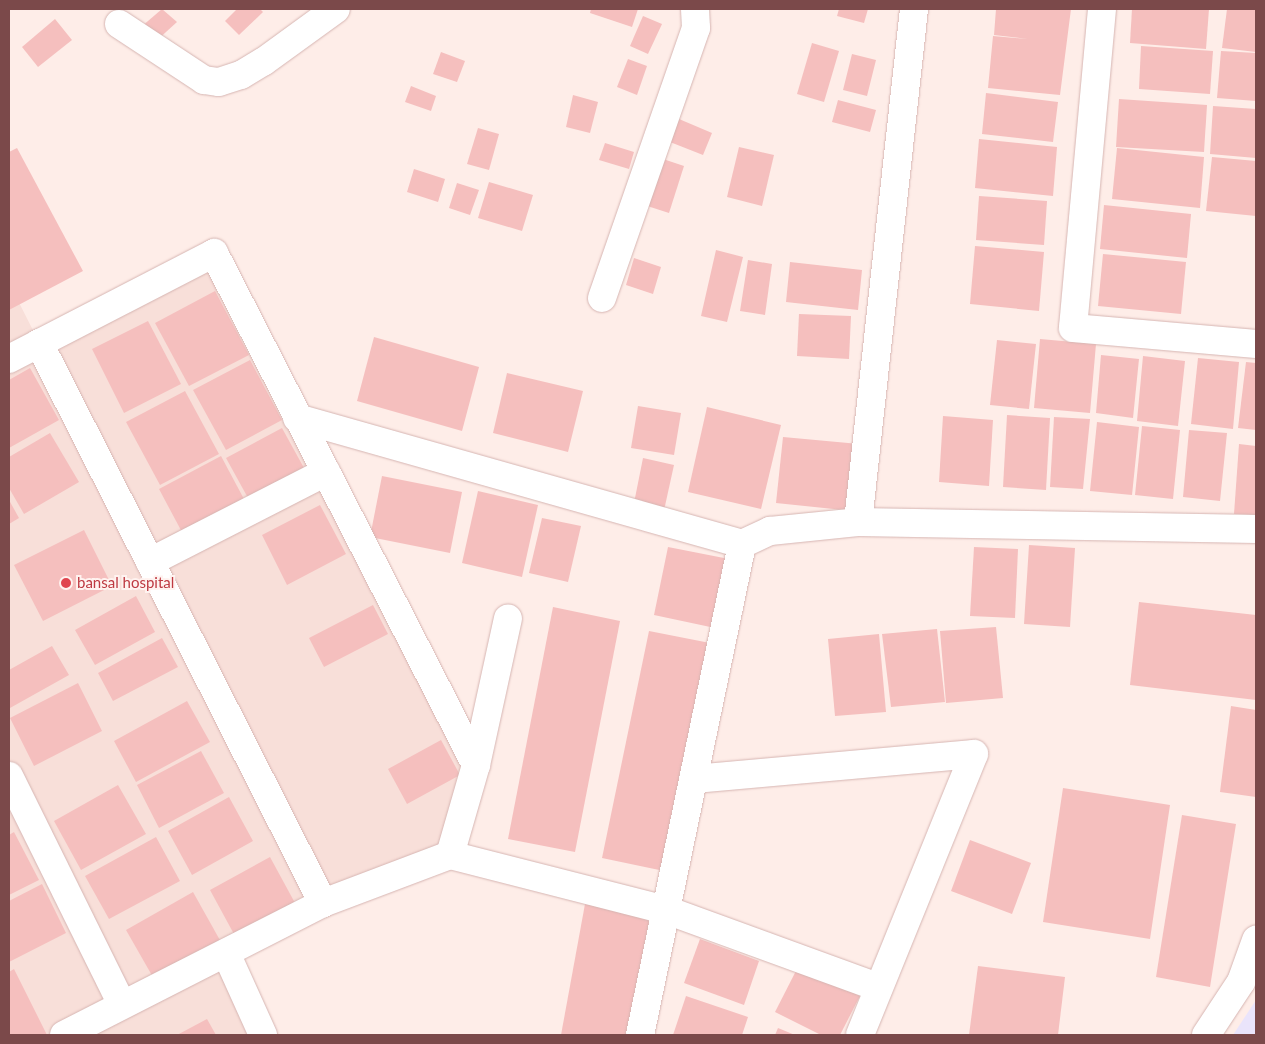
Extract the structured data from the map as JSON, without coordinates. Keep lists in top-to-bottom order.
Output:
{
  "places": ["bansal hospital"]
}
